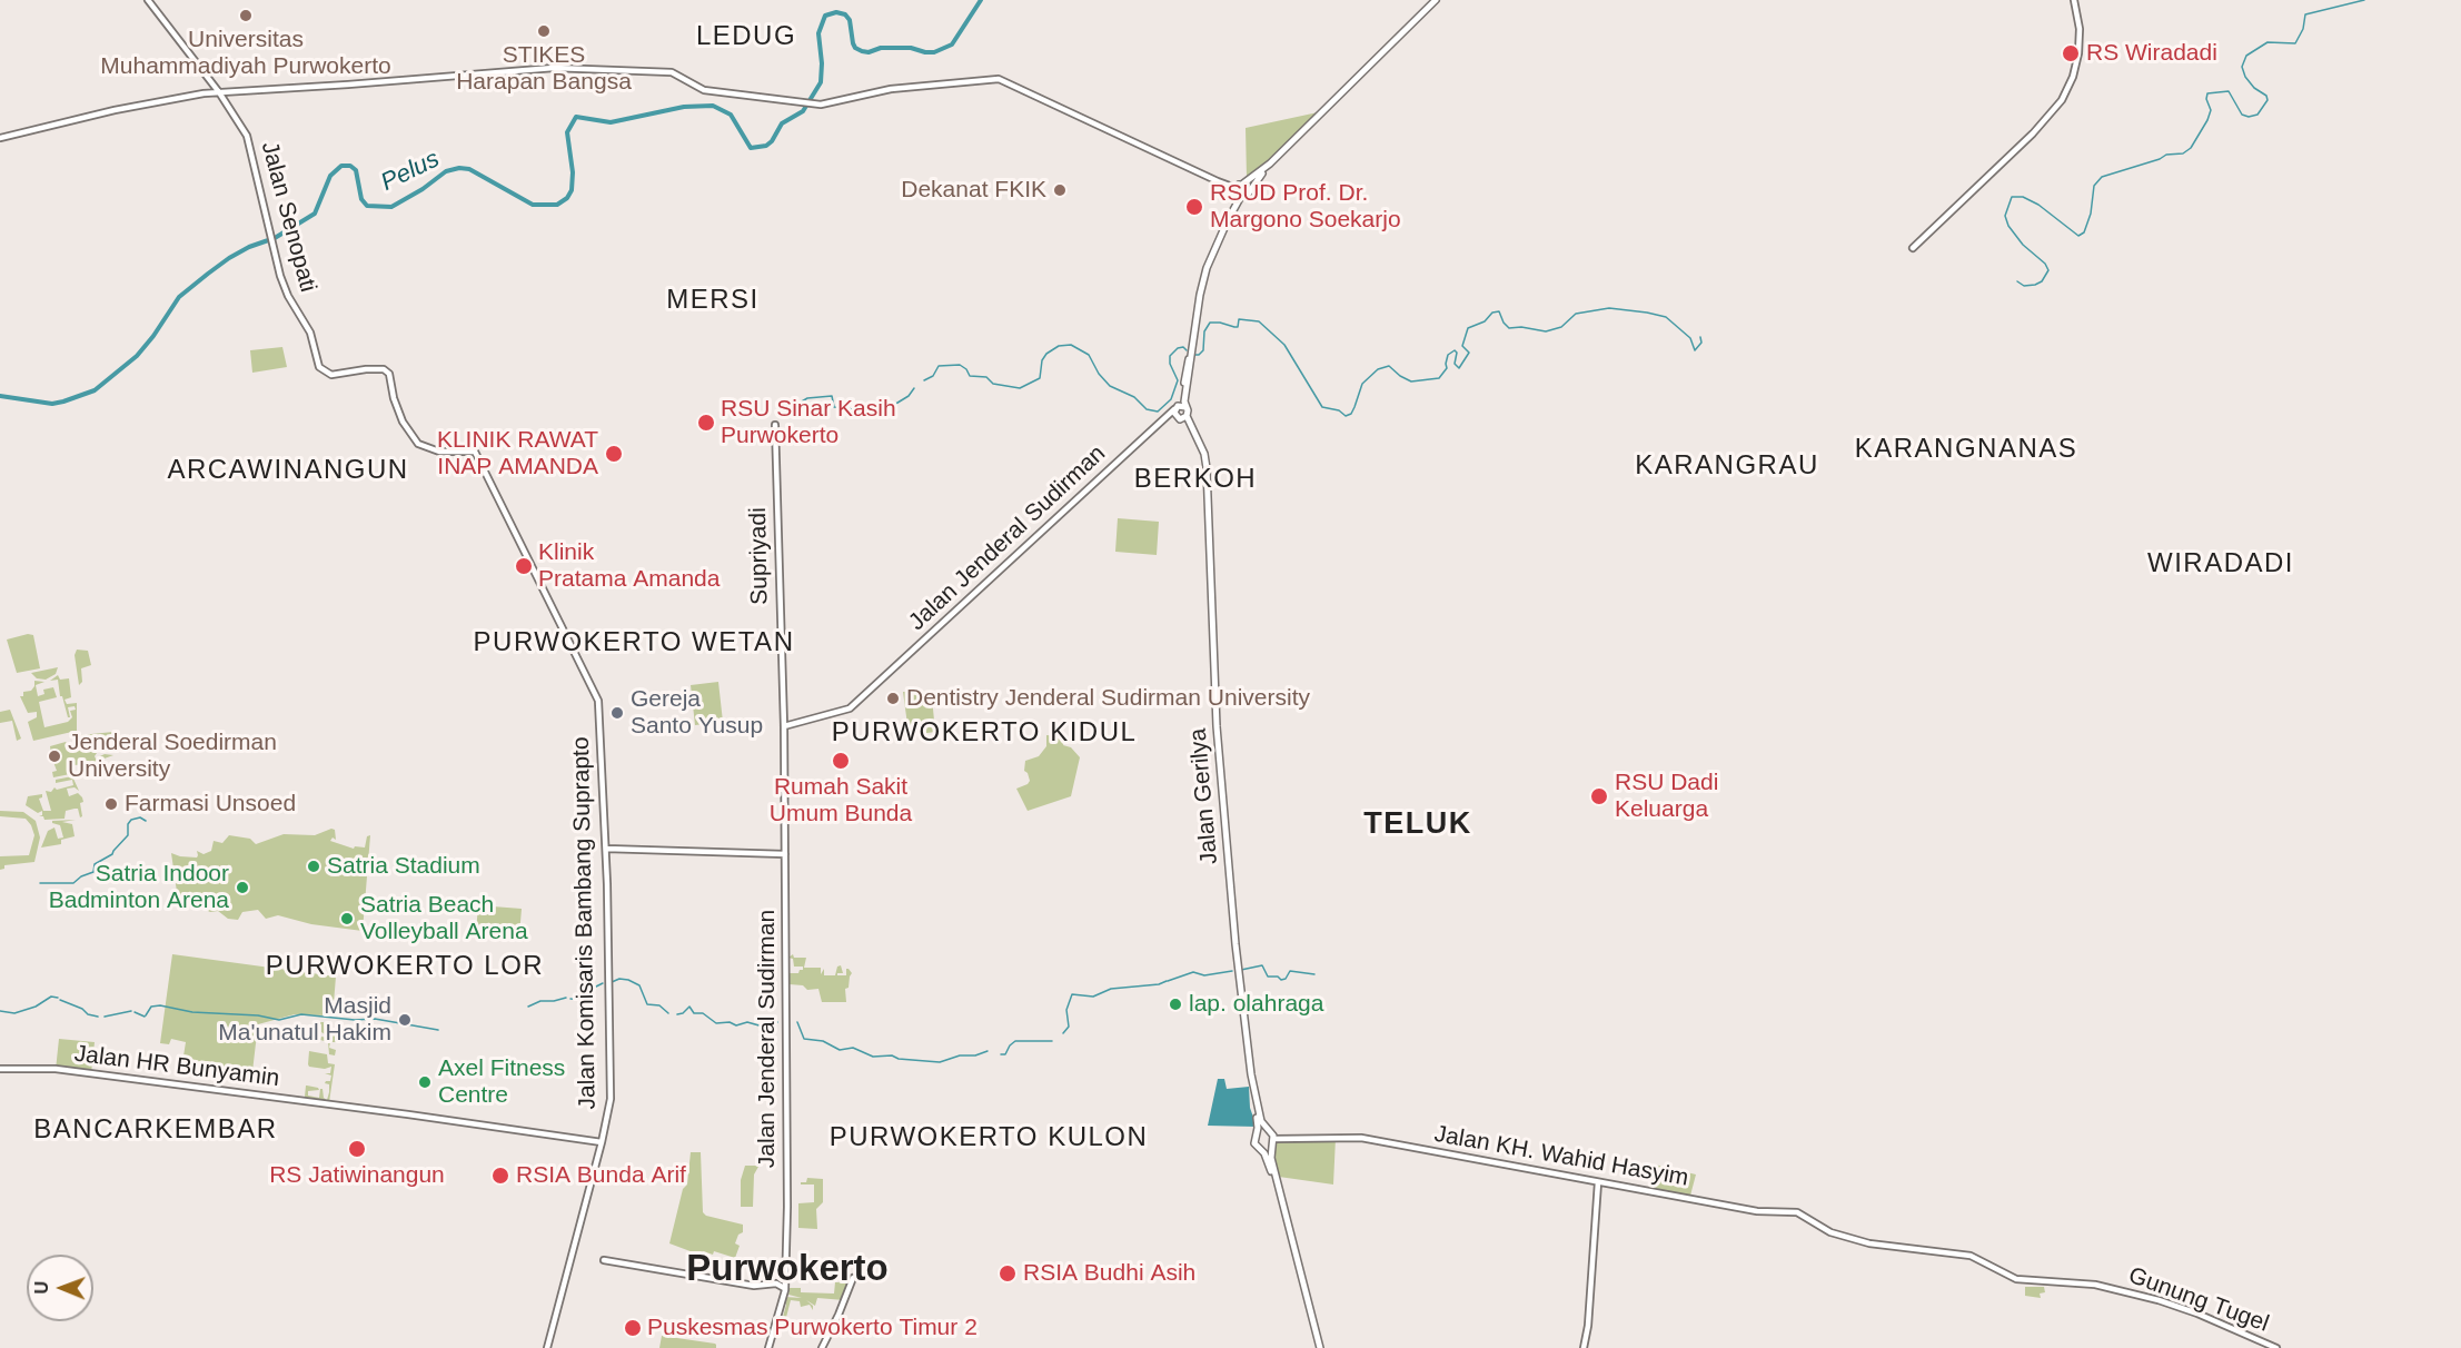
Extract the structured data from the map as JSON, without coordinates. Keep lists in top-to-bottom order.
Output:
{
  "streets": {
    "highway": ["Jalan Gerilya"],
    "main road": [
      "Jalan Senopati",
      "Jalan Jenderal Sudirman",
      "Supriyadi",
      "Jalan Komisaris Bambang Suprapto",
      "Jalan HR Bunyamin",
      "Jalan KH. Wahid Hasyim",
      "Gunung Tugel"
    ]
  },
  "crossings": [
    ["Jalan Senopati", "Jalan Komisaris Bambang Suprapto"],
    ["Jalan Jenderal Sudirman", "Supriyadi"],
    ["Jalan Gerilya", "Jalan KH. Wahid Hasyim"],
    ["Jalan Komisaris Bambang Suprapto", "Jalan HR Bunyamin"],
    ["Jalan KH. Wahid Hasyim", "Gunung Tugel"]
  ],
  "districts": [
    "LEDUG",
    "MERSI",
    "KARANGNANAS",
    "KARANGRAU",
    "ARCAWINANGUN",
    "BERKOH",
    "WIRADADI",
    "PURWOKERTO WETAN",
    "PURWOKERTO KIDUL",
    "TELUK",
    "PURWOKERTO LOR",
    "BANCARKEMBAR",
    "PURWOKERTO KULON",
    "Purwokerto"
  ],
  "water": ["Pelus"],
  "places": [
    "Universitas Muhammadiyah Purwokerto",
    "STIKES Harapan Bangsa",
    "RS Wiradadi",
    "Dekanat FKIK",
    "RSUD Prof. Dr. Margono Soekarjo",
    "RSU Sinar Kasih Purwokerto",
    "KLINIK RAWAT INAP AMANDA",
    "Klinik Pratama Amanda",
    "Dentistry Jenderal Sudirman University",
    "Gereja Santo Yusup",
    "Jenderal Soedirman University",
    "Rumah Sakit Umum Bunda",
    "RSU Dadi Keluarga",
    "Farmasi Unsoed",
    "Satria Stadium",
    "Satria Indoor Badminton Arena",
    "Satria Beach Volleyball Arena",
    "lap. olahraga",
    "Masjid Ma'unatul Hakim",
    "Axel Fitness Centre",
    "RS Jatiwinangun",
    "RSIA Bunda Arif",
    "RSIA Budhi Asih",
    "Puskesmas Purwokerto Timur 2"
  ],
  "north": "left"
}
